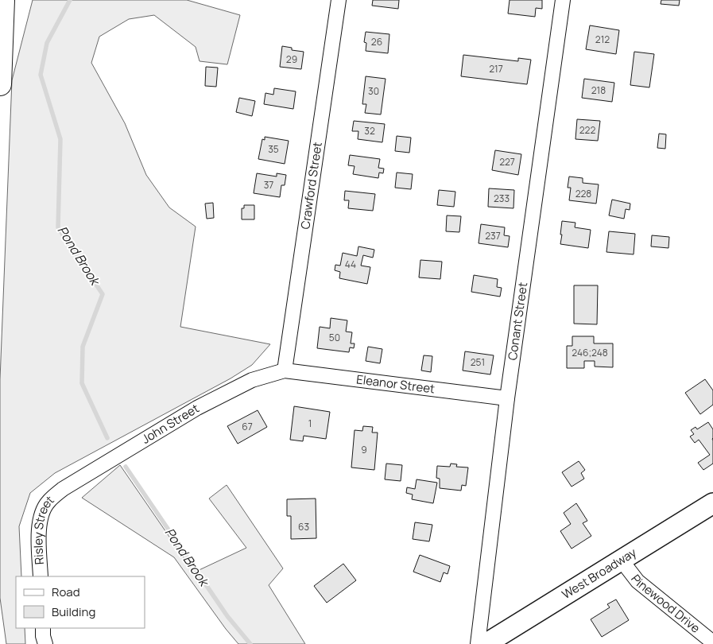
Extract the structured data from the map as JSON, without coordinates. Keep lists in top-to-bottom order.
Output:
{
  "streets": {
    "main road": ["West Broadway"],
    "street": [
      "Crawford Street",
      "Conant Street",
      "Eleanor Street",
      "John Street",
      "Risley Street",
      "Pinewood Drive"
    ]
  },
  "crossings": [
    ["Crawford Street", "Eleanor Street"],
    ["Crawford Street", "John Street"],
    ["Conant Street", "Eleanor Street"],
    ["Eleanor Street", "John Street"],
    ["John Street", "Risley Street"],
    ["West Broadway", "Pinewood Drive"]
  ],
  "water": ["Pond Brook"],
  "house_numbers": [
    "212",
    "26",
    "29",
    "217",
    "218",
    "30",
    "222",
    "32",
    "35",
    "227",
    "37",
    "228",
    "233",
    "237",
    "44",
    "50",
    "246;248",
    "251",
    "1",
    "67",
    "9",
    "63"
  ],
  "legend": ["Road", "Building"]
}
